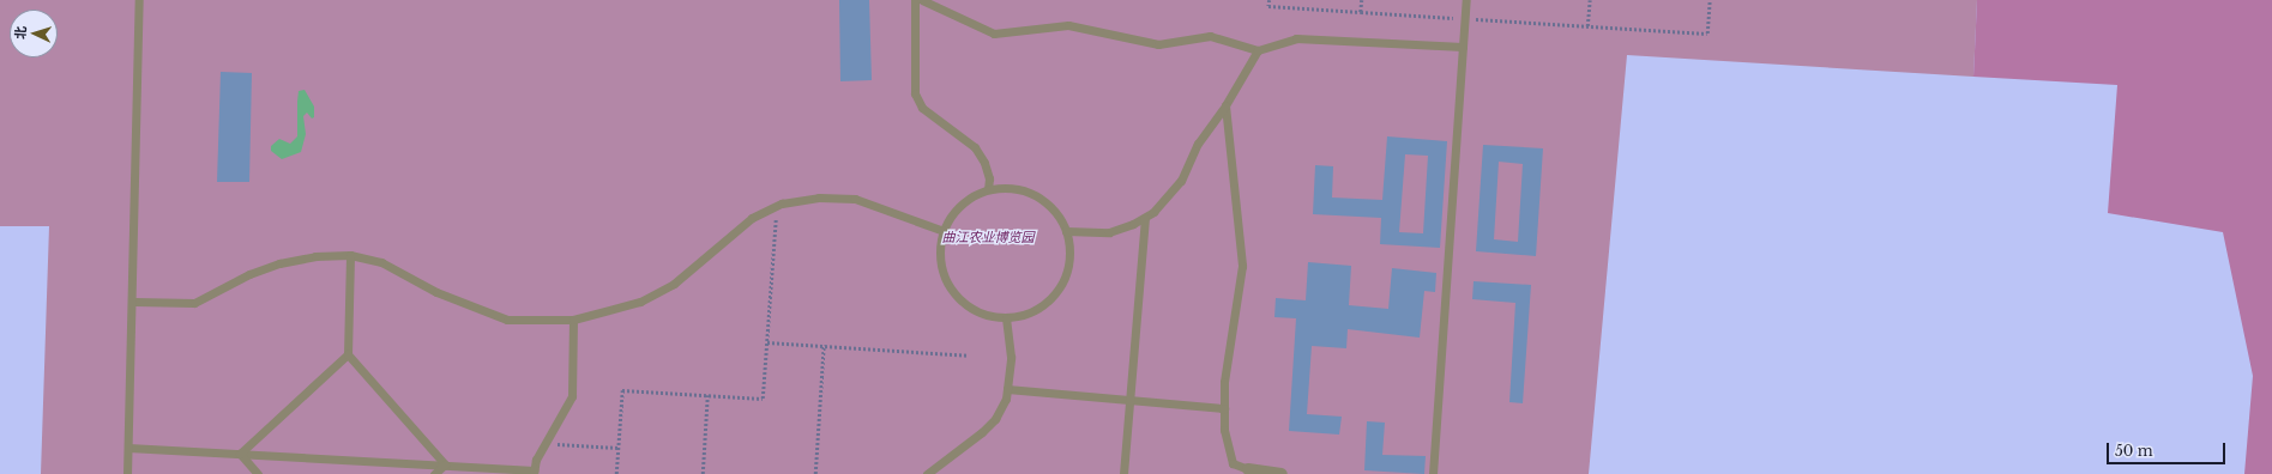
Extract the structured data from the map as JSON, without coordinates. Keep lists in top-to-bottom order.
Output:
{
  "parks": ["曲江农业博览园"],
  "scale_bar": "50 m",
  "north": "left"
}
